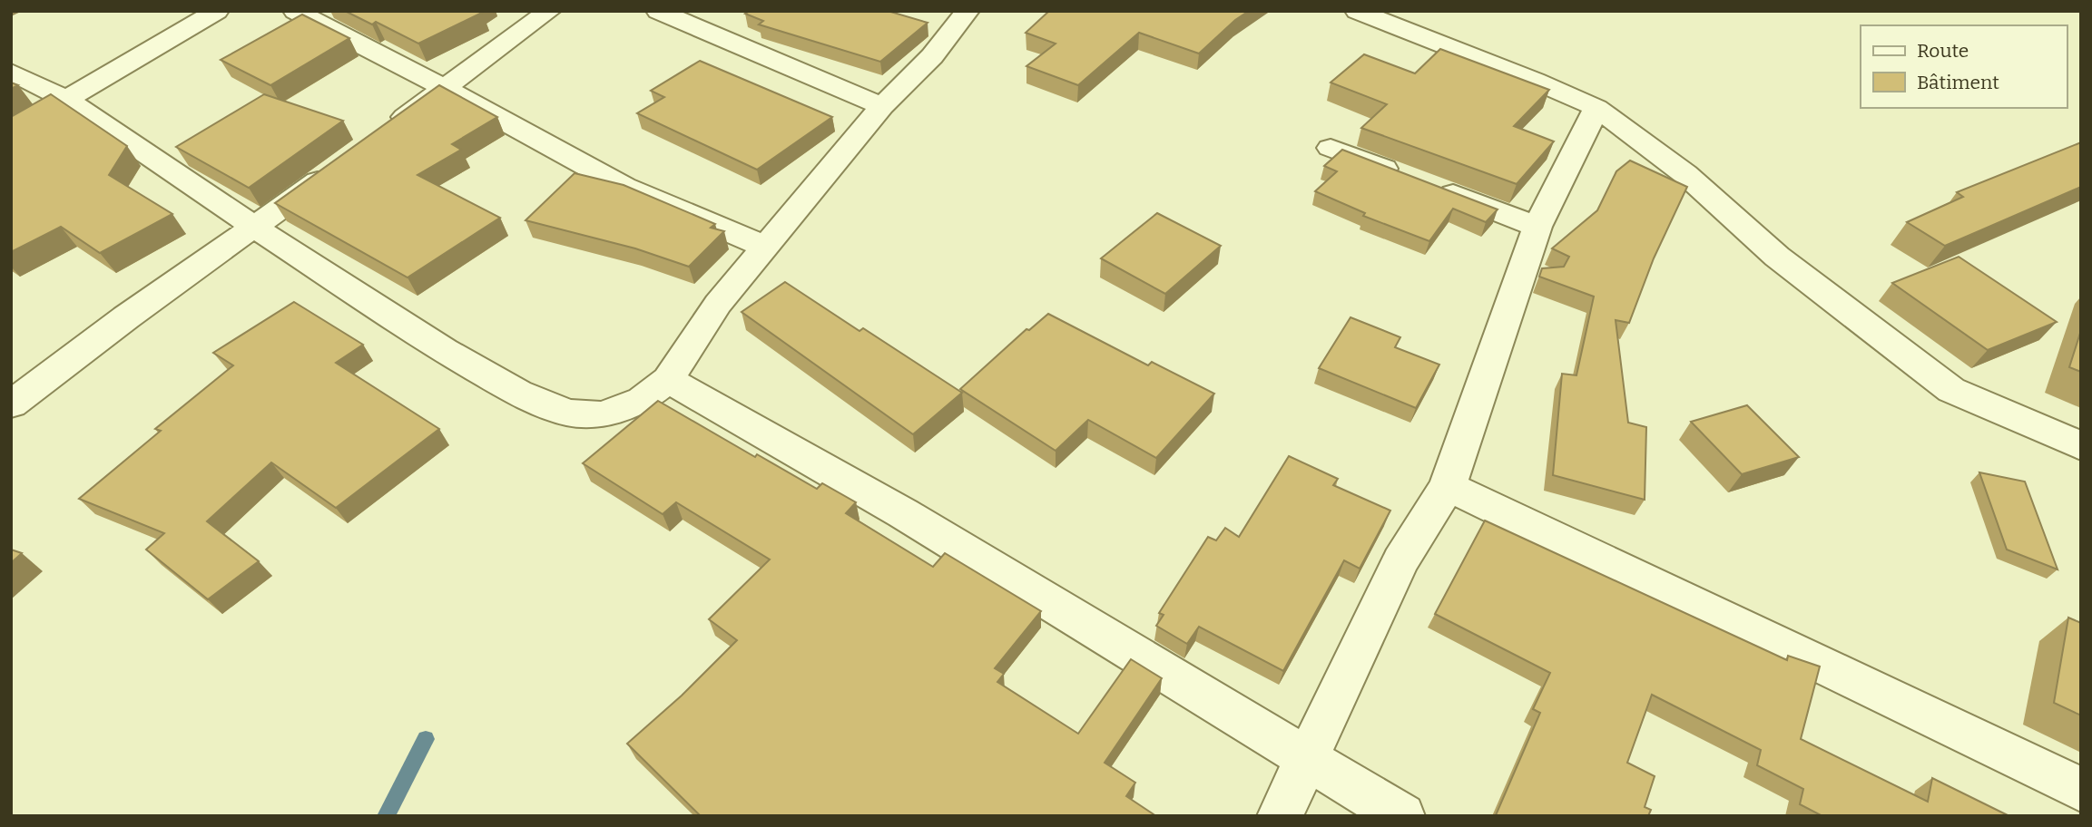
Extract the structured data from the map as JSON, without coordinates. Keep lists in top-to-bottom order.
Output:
{
  "legend": ["Route", "Bâtiment"]
}
